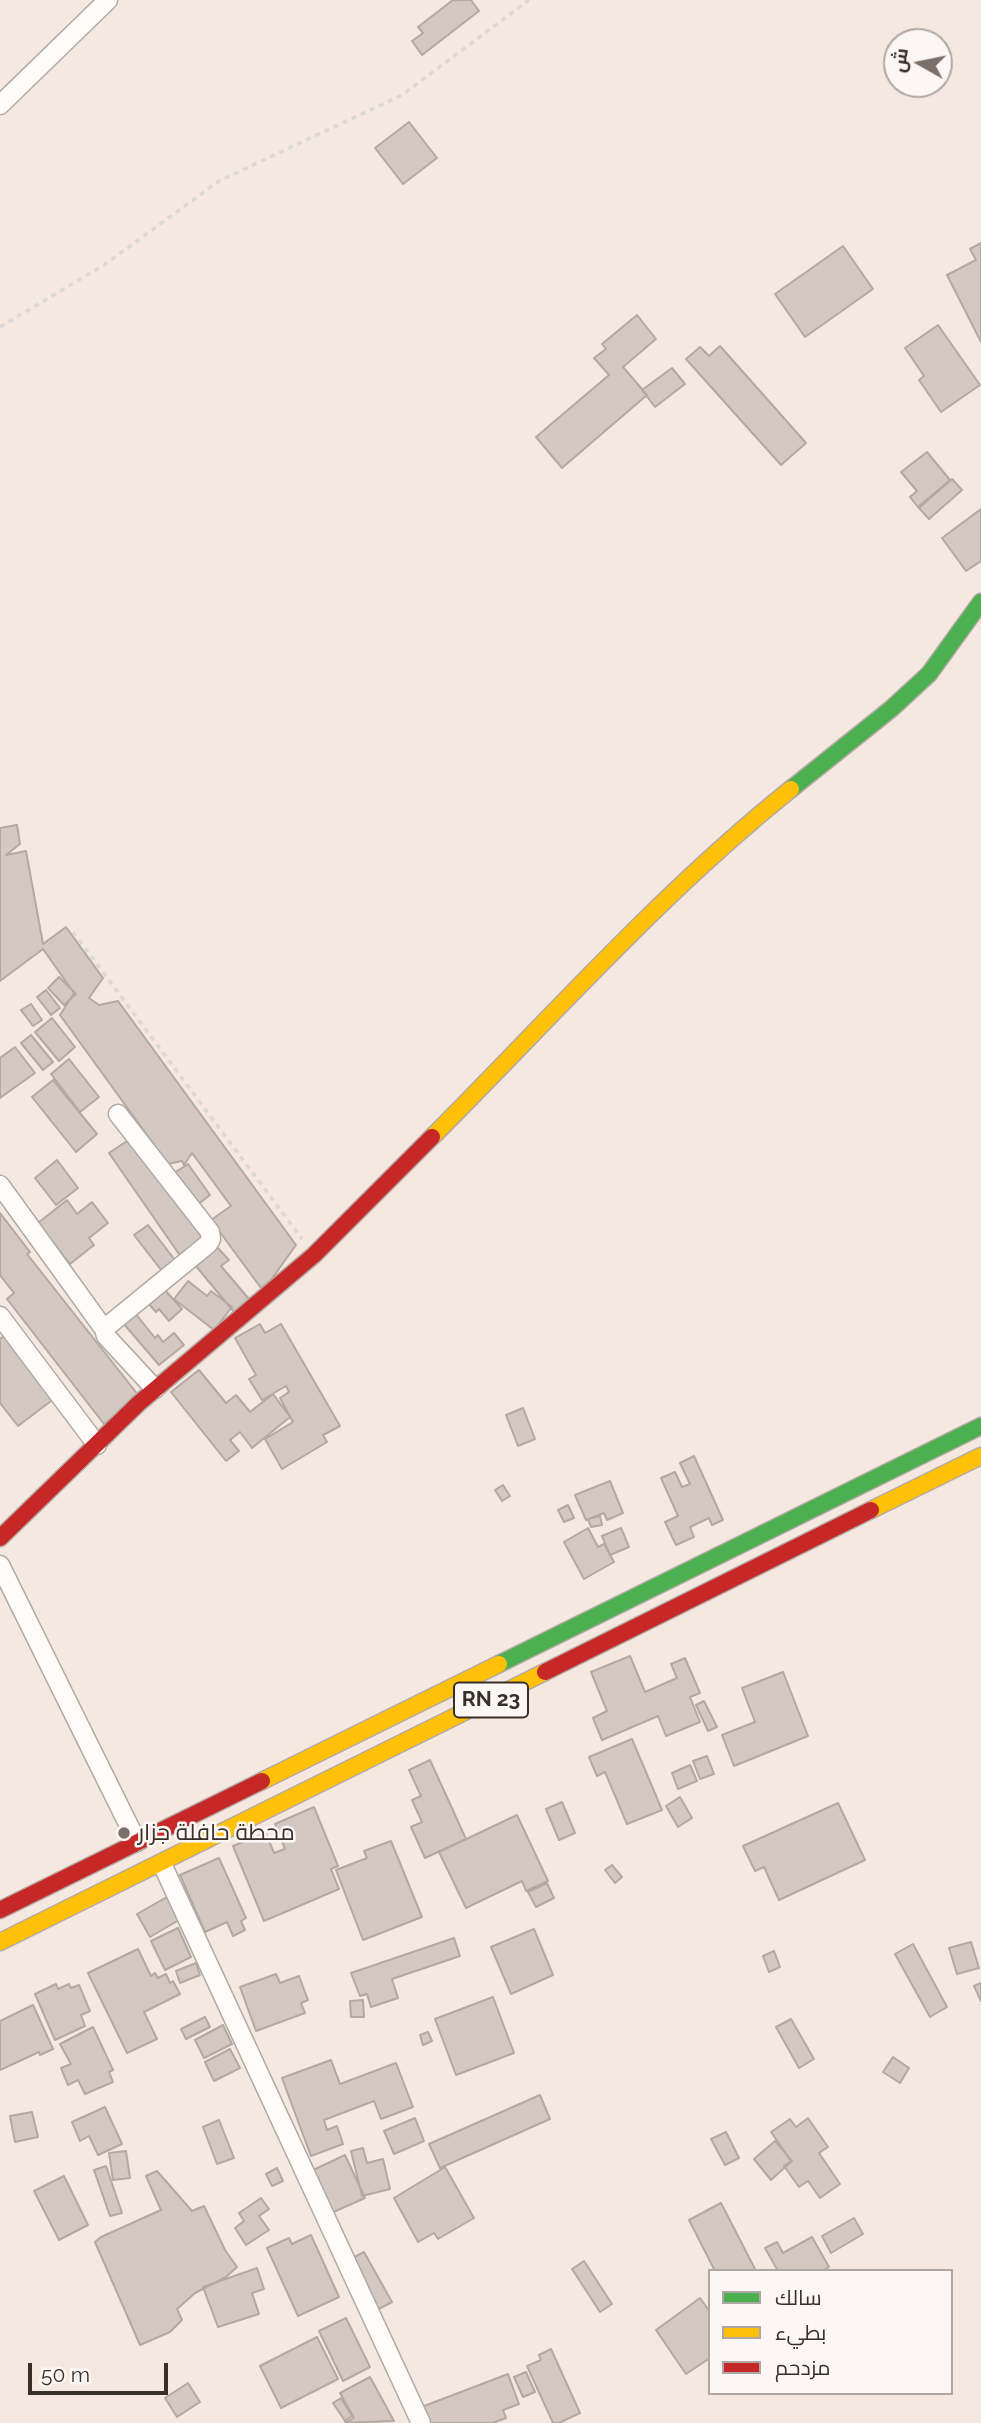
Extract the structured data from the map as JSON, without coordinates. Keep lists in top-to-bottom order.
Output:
{
  "streets": {
    "main road": ["RN 23"]
  },
  "places": ["محطة حافلة جزار"],
  "legend": ["سالك", "بطيء", "مزدحم"],
  "scale_bar": "50 m",
  "north": "left"
}
